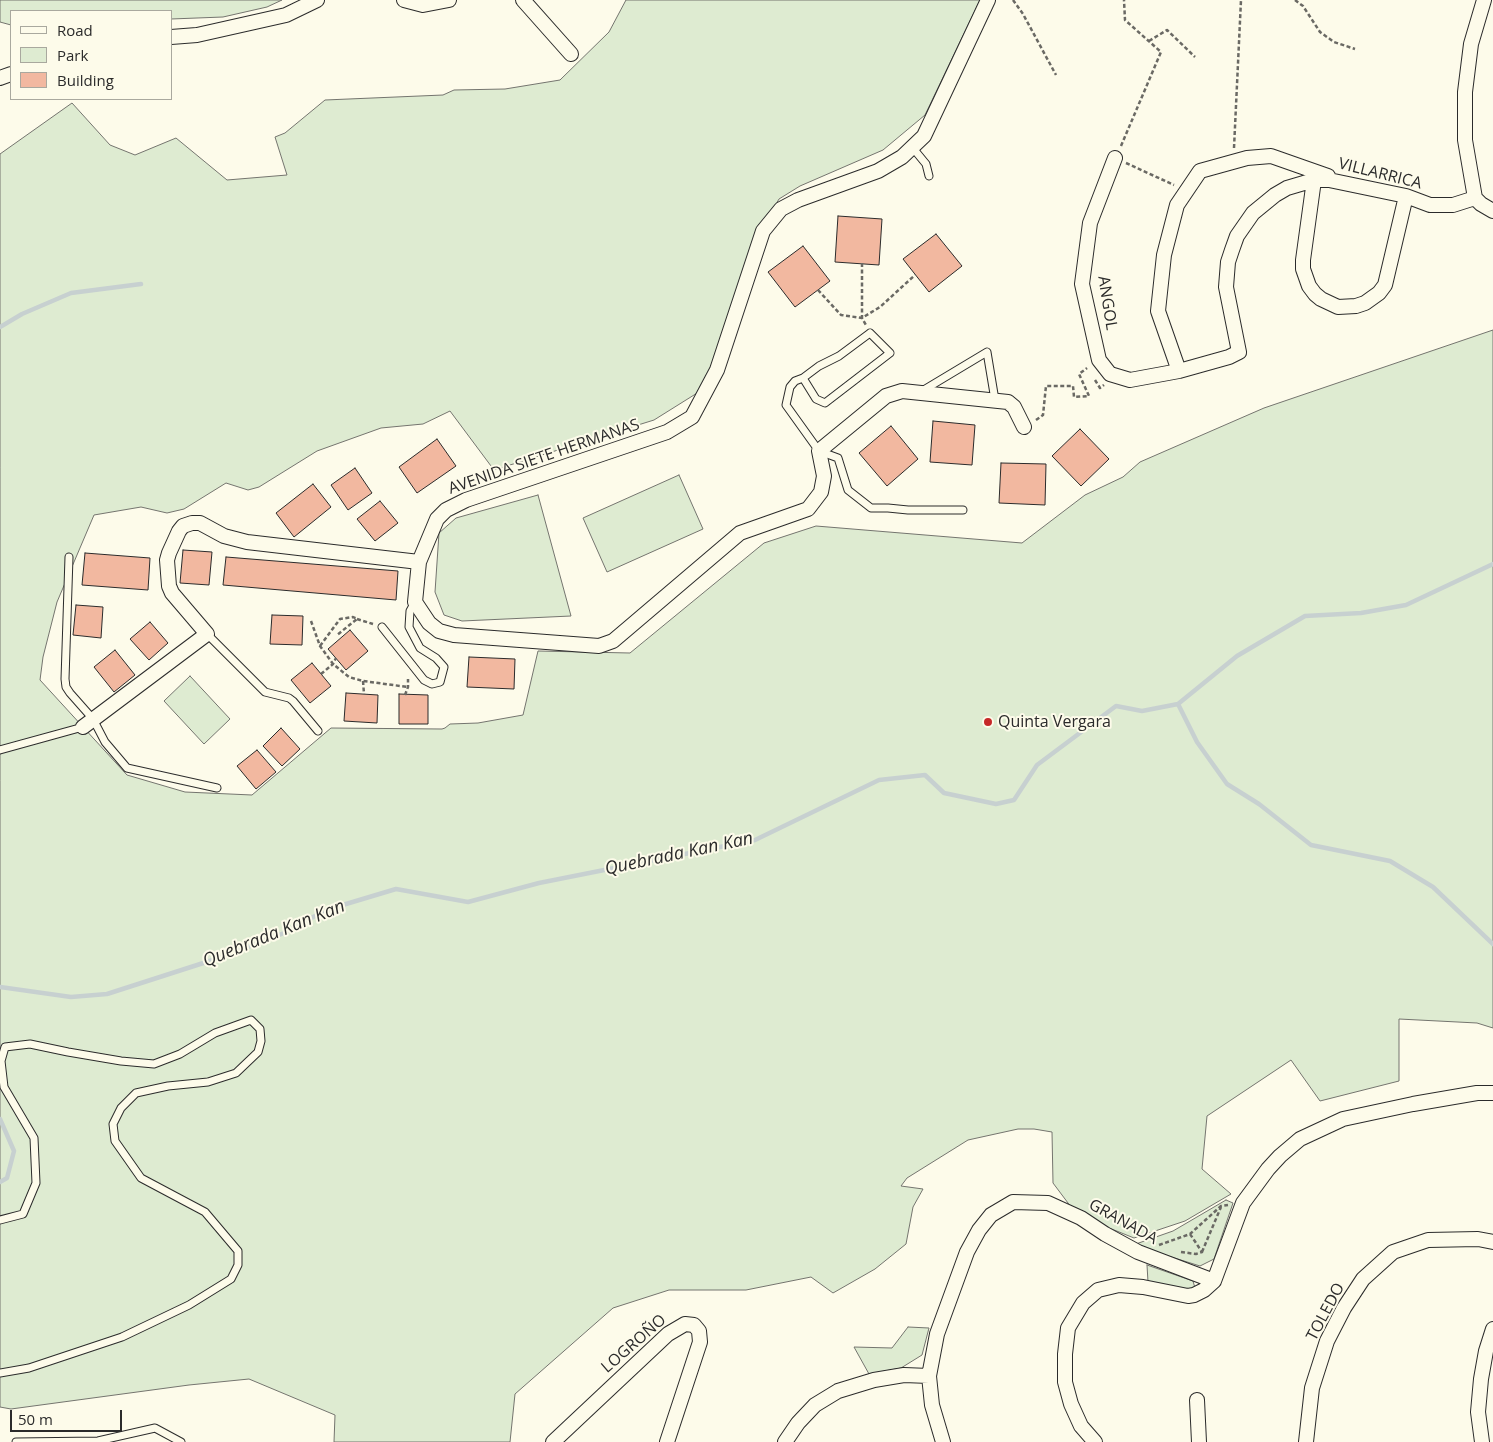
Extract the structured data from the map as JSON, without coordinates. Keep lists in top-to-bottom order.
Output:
{
  "streets": {
    "street": [
      "VILLARRICA",
      "ANGOL",
      "AVENIDA SIETE HERMANAS",
      "GRANADA",
      "TOLEDO",
      "LOGROÑO"
    ]
  },
  "crossings": [
    ["VILLARRICA", "ANGOL"]
  ],
  "water": ["Quebrada Kan Kan"],
  "places": ["Quinta Vergara"],
  "legend": ["Road", "Park", "Building"],
  "scale_bar": "50 m"
}
